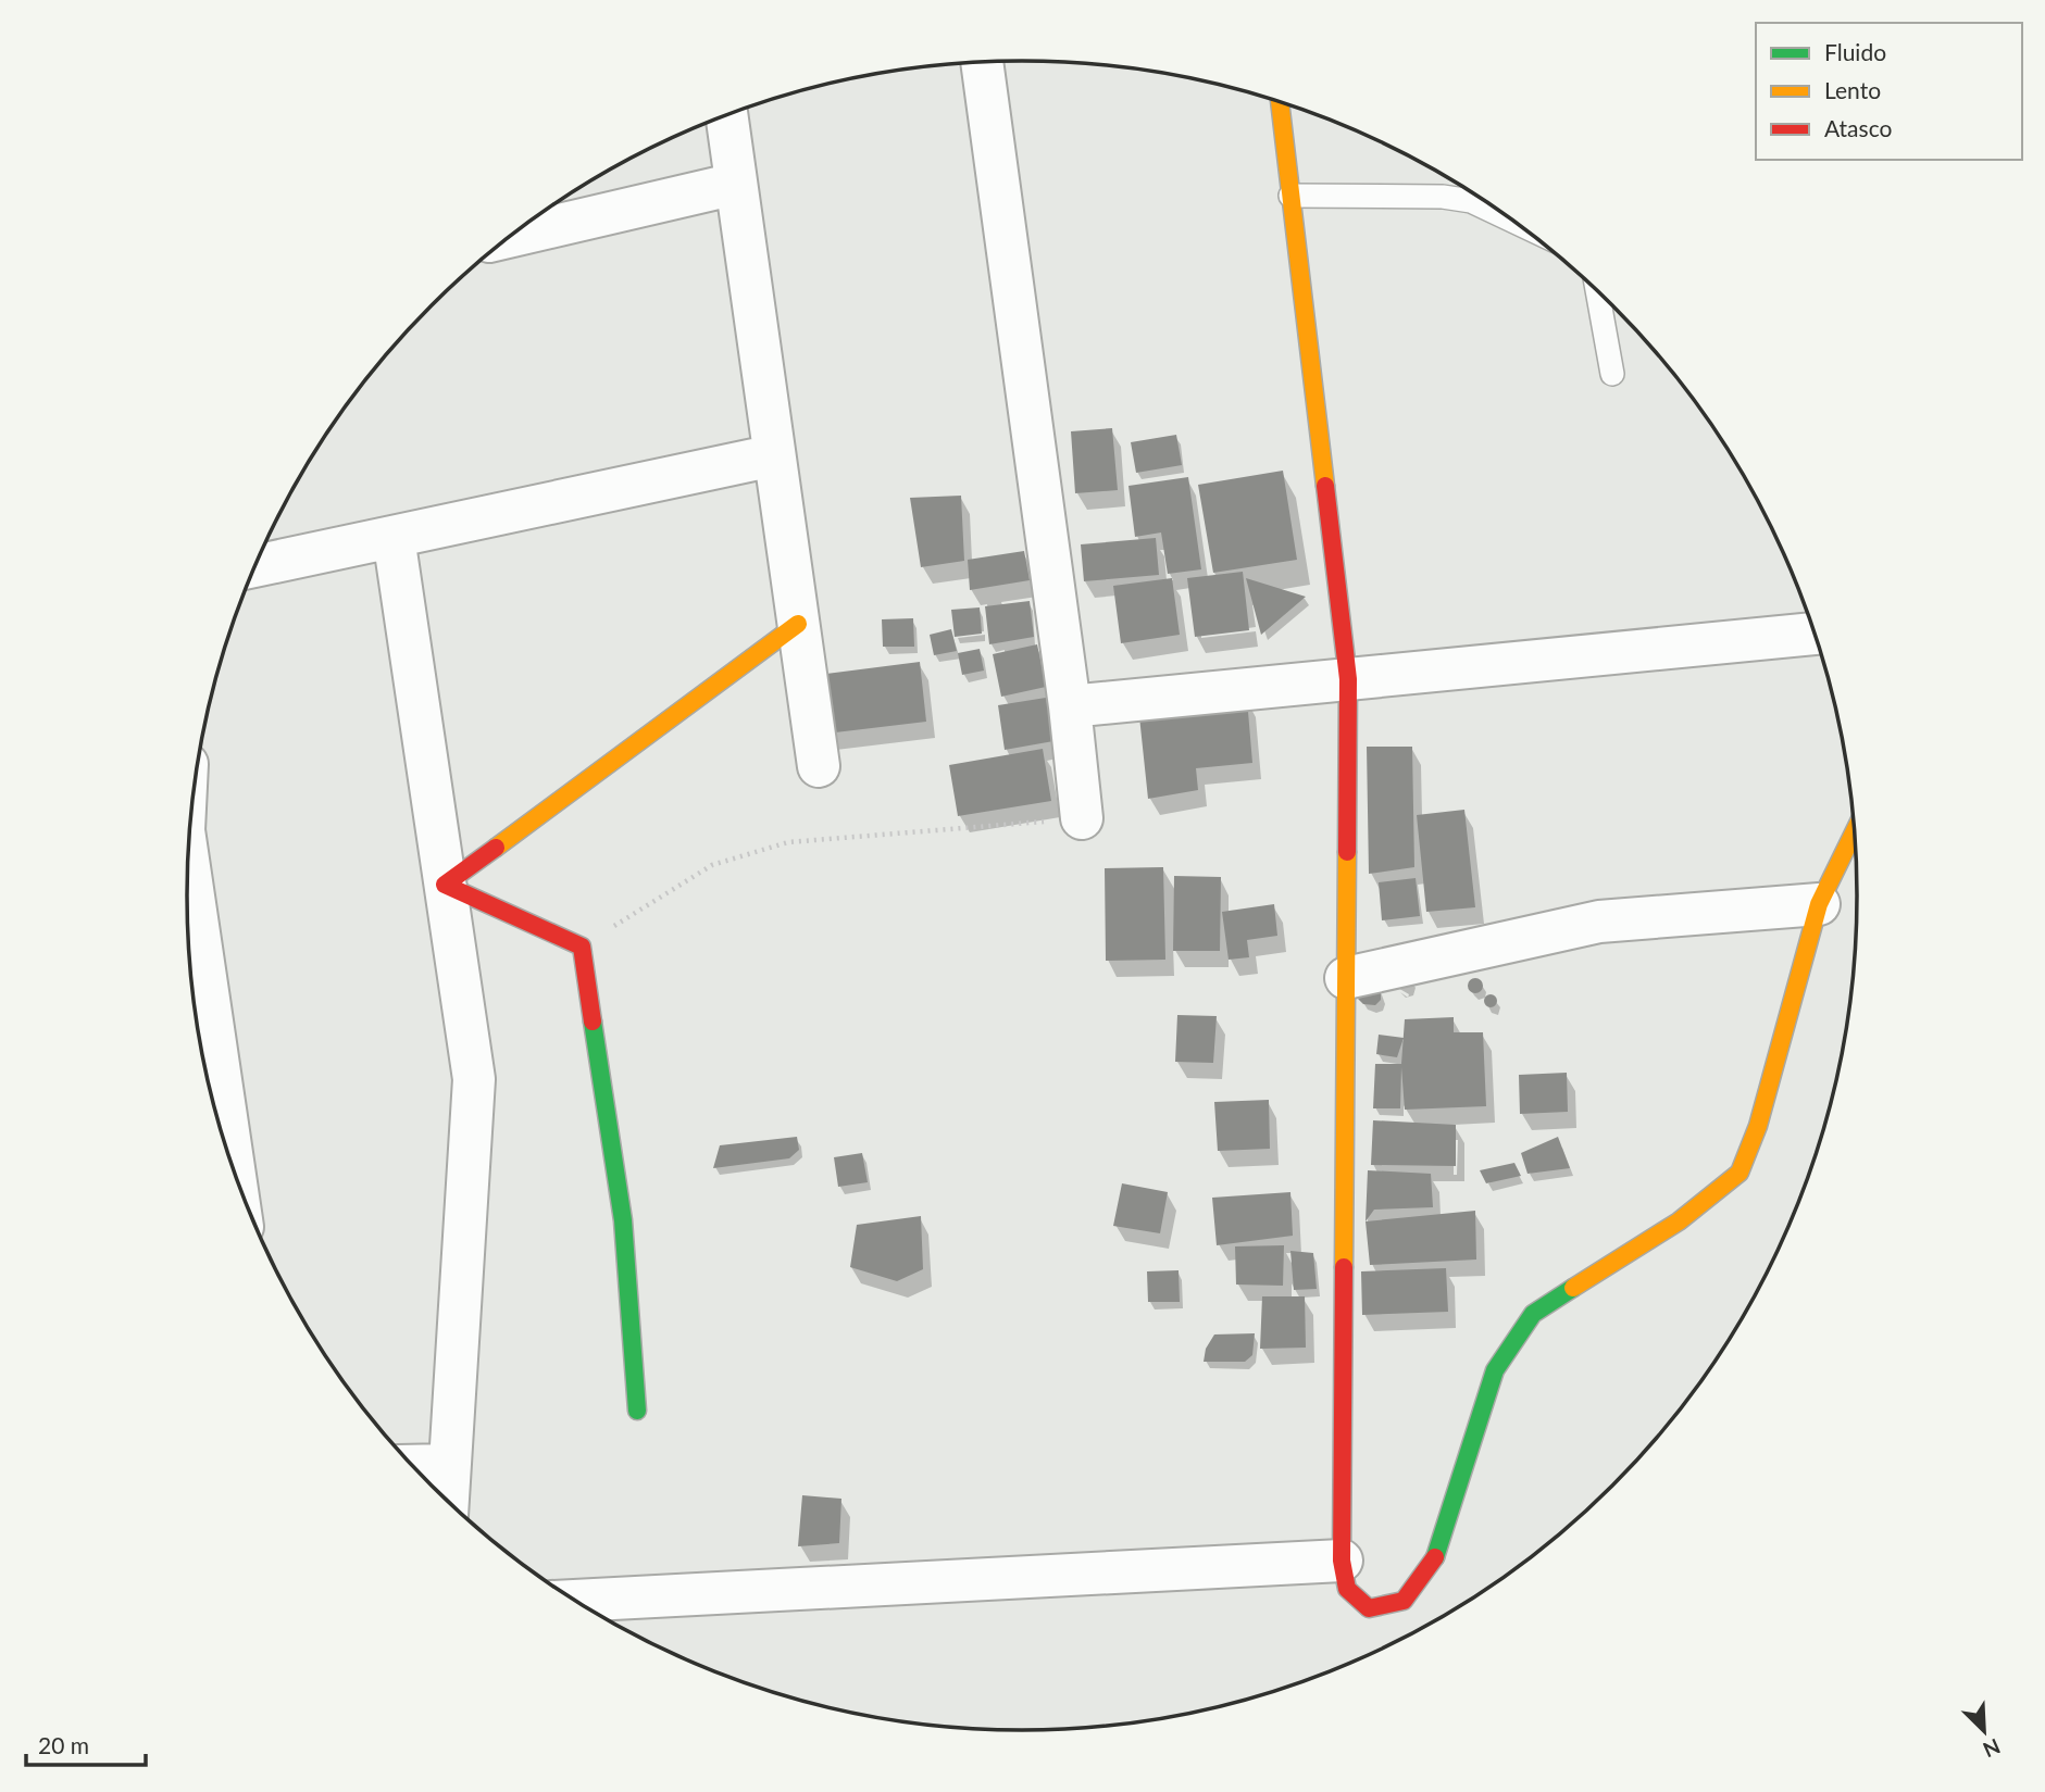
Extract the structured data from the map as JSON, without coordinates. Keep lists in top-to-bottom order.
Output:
{
  "legend": ["Fluido", "Lento", "Atasco"],
  "scale_bar": "20 m",
  "north": "bottom right"
}
